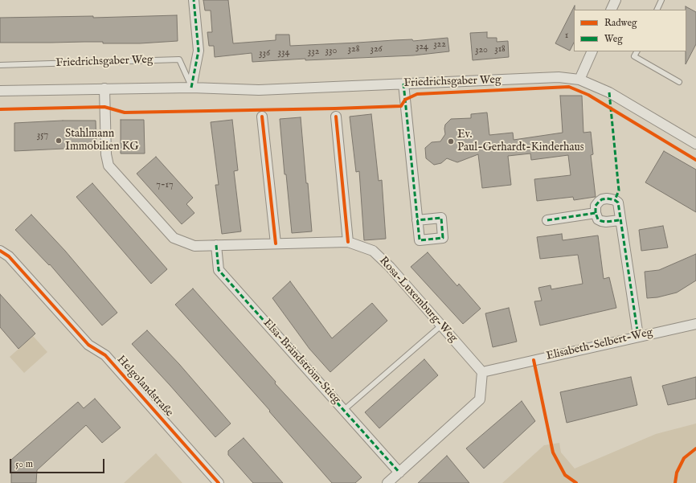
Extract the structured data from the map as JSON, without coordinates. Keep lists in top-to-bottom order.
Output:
{
  "streets": {
    "street": [
      "Friedrichsgaber Weg",
      "Rosa-Luxemburg-Weg",
      "Elisabeth-Selbert-Weg",
      "Elsa-Brändström-Stieg",
      "Helgolandstraße"
    ]
  },
  "crossings": [
    ["Friedrichsgaber Weg", "Rosa-Luxemburg-Weg"],
    ["Rosa-Luxemburg-Weg", "Elisabeth-Selbert-Weg"],
    ["Rosa-Luxemburg-Weg", "Elsa-Brändström-Stieg"]
  ],
  "places": ["Stahlmann Immobilien KG", "Ev. Paul-Gerhardt-Kinderhaus"],
  "house_numbers": [
    "1",
    "322",
    "324",
    "328",
    "326",
    "318",
    "320",
    "330",
    "332",
    "334",
    "336",
    "357",
    "7-17"
  ],
  "legend": ["Radweg", "Weg"],
  "scale_bar": "50 m"
}
